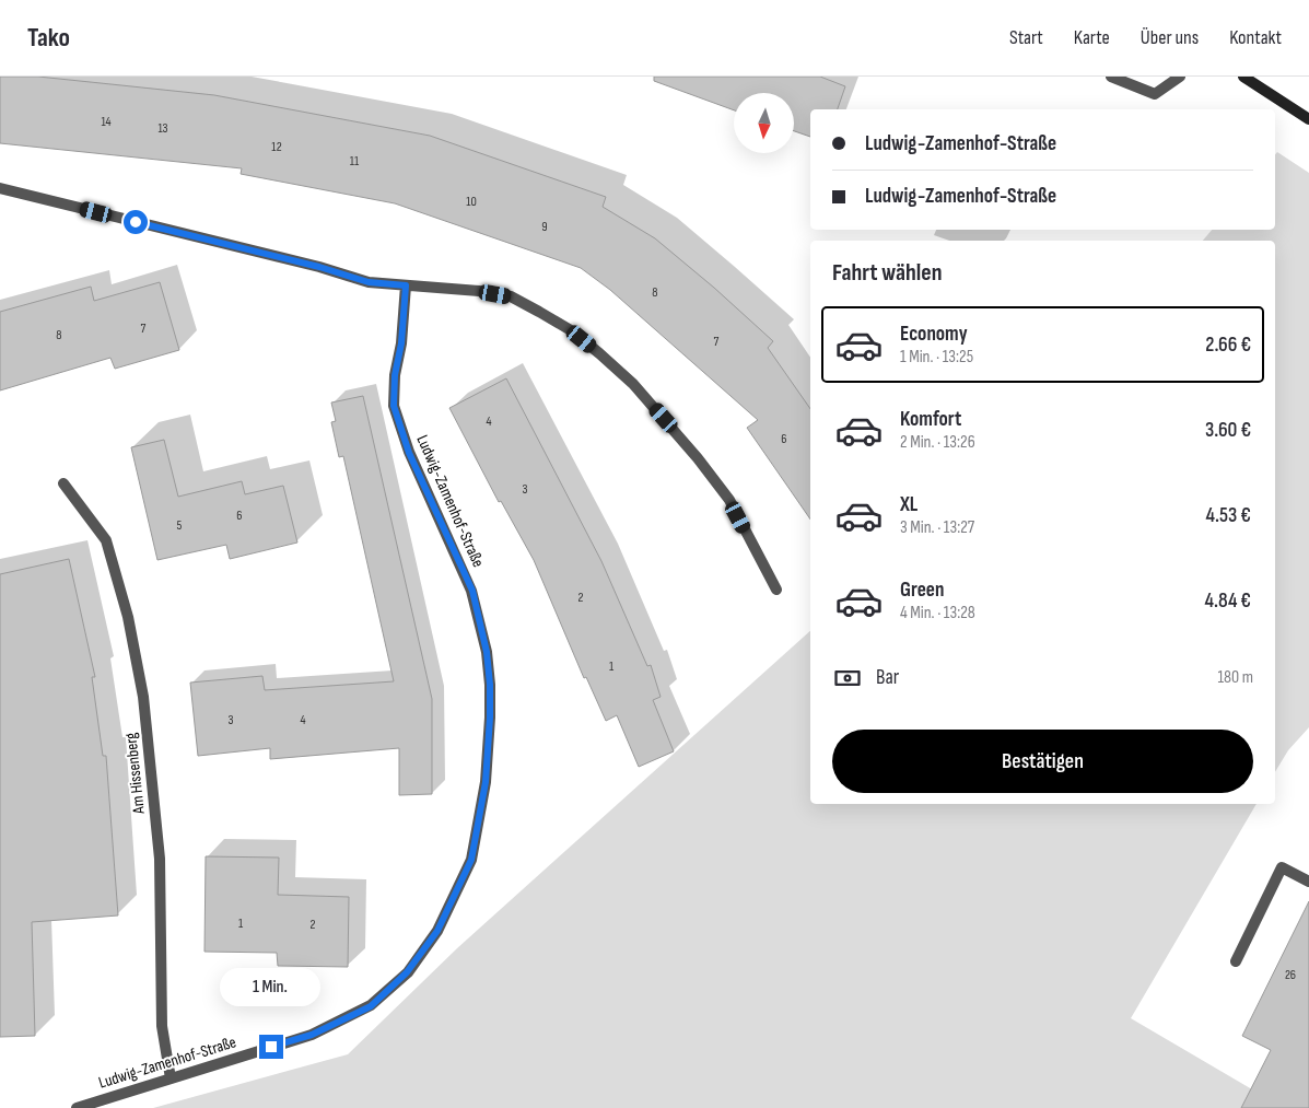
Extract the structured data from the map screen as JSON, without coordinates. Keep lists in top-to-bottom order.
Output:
{
  "streets": {
    "street": ["Ludwig-Zamenhof-Straße", "Am Hissenberg"]
  },
  "crossings": [
    ["Ludwig-Zamenhof-Straße", "Am Hissenberg"]
  ],
  "house_numbers": [
    "14",
    "13",
    "12",
    "11",
    "10",
    "9",
    "8",
    "7",
    "8",
    "7",
    "4",
    "6",
    "3",
    "6",
    "5",
    "2",
    "1",
    "3",
    "4",
    "1",
    "2",
    "26"
  ],
  "north": "bottom",
  "page": {
    "header": "Tako",
    "nav": [
      "Start",
      "Karte",
      "Über uns",
      "Kontakt"
    ],
    "banner": ["Ludwig-Zamenhof-Straße", "Ludwig-Zamenhof-Straße"],
    "heading": "Fahrt wählen",
    "list": [
      {
        "name": "Economy",
        "note": "1 Min. · 13:25",
        "value": "2.66 €"
      },
      {
        "name": "Komfort",
        "note": "2 Min. · 13:26",
        "value": "3.60 €"
      },
      {
        "name": "XL",
        "note": "3 Min. · 13:27",
        "value": "4.53 €"
      },
      {
        "name": "Green",
        "note": "4 Min. · 13:28",
        "value": "4.84 €"
      }
    ],
    "pay": ["Bar", "180 m"],
    "buttons": "Bestätigen",
    "bubble": "1 Min."
  }
}
